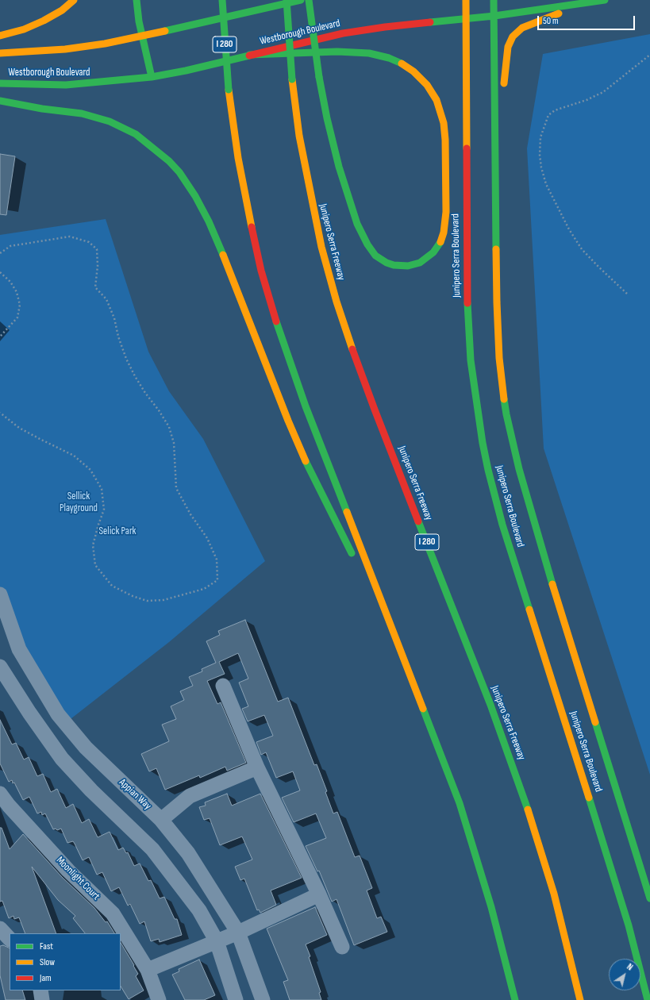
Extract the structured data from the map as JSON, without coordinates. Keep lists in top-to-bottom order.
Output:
{
  "streets": {
    "main road": [
      "Westborough Boulevard",
      "I 280",
      "Junipero Serra Freeway",
      "Junipero Serra Boulevard"
    ],
    "street": ["Appian Way", "Moonlight Court"]
  },
  "crossings": [
    ["Westborough Boulevard", "Junipero Serra Boulevard"]
  ],
  "parks": ["Sellick Playground", "Selick Park"],
  "legend": ["Fast", "Slow", "Jam"],
  "scale_bar": "50 m",
  "north": "top right"
}
